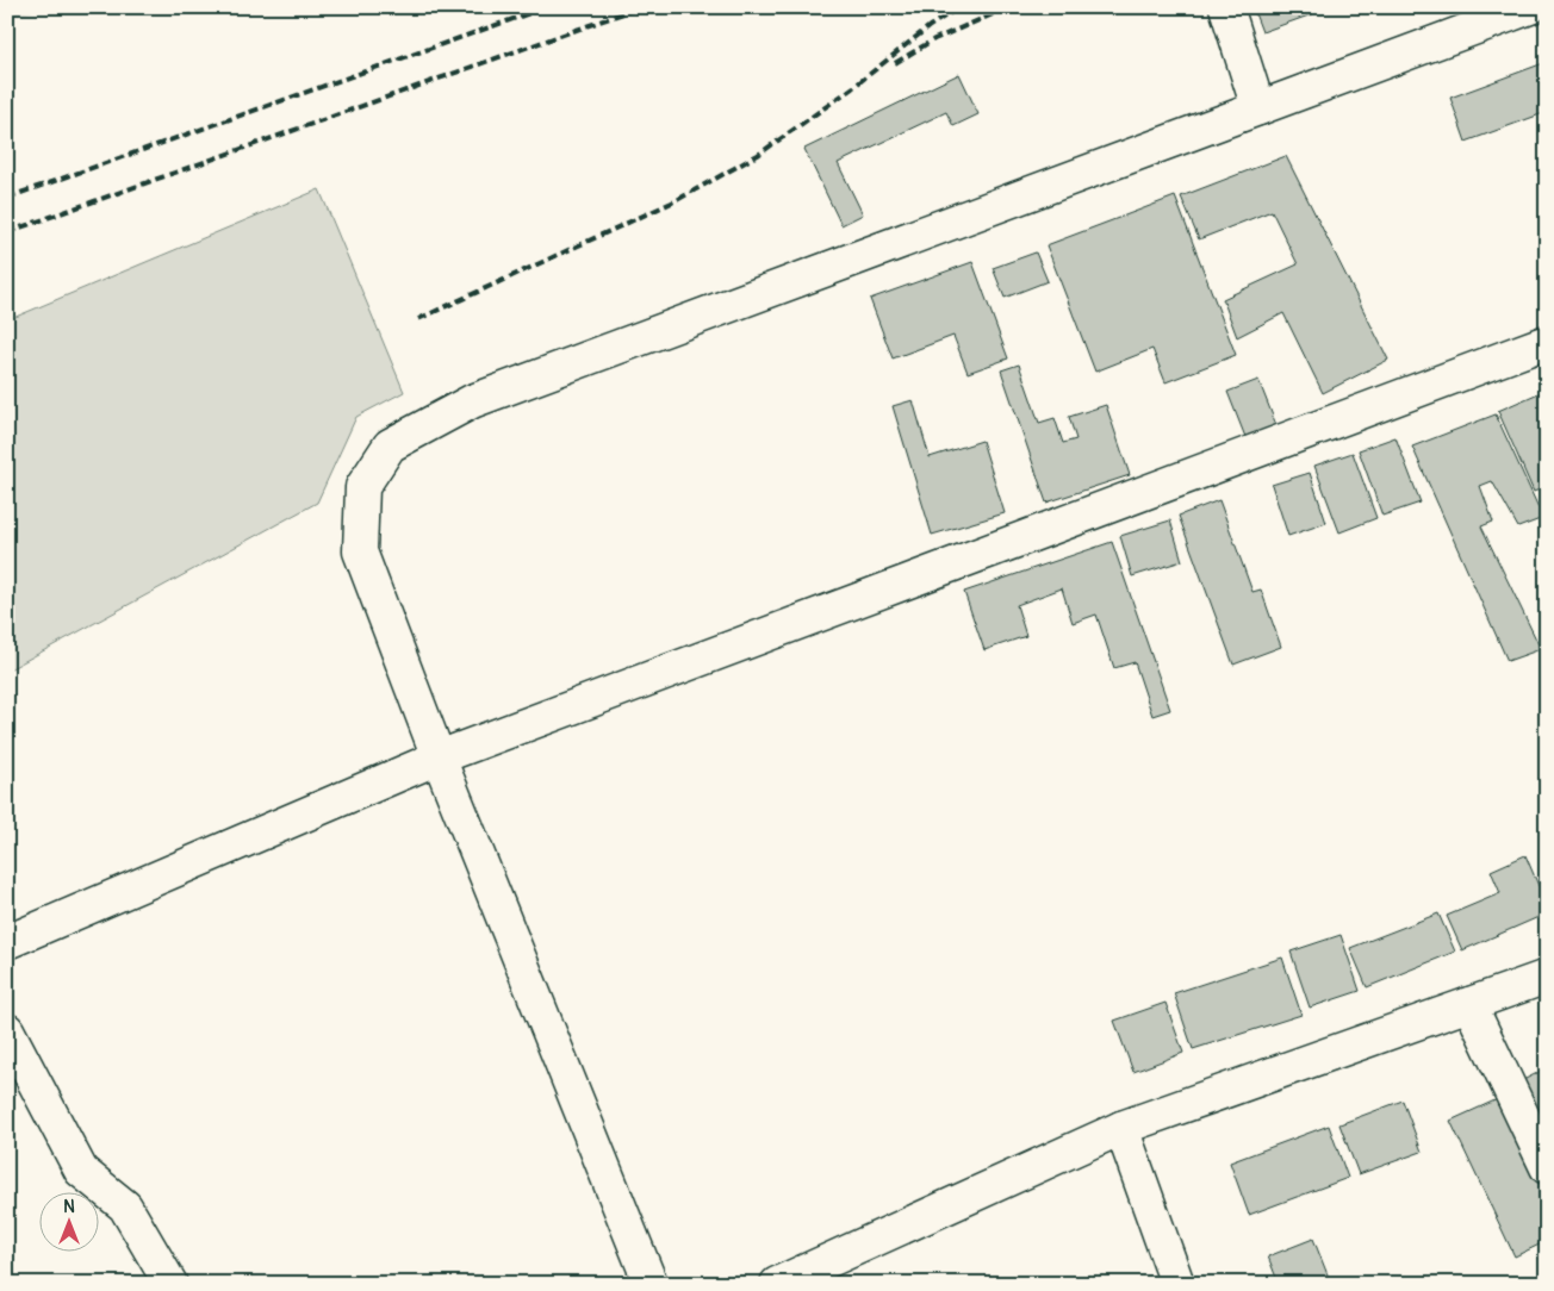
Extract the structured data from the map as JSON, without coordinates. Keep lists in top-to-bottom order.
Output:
{
  "north": "top"
}
